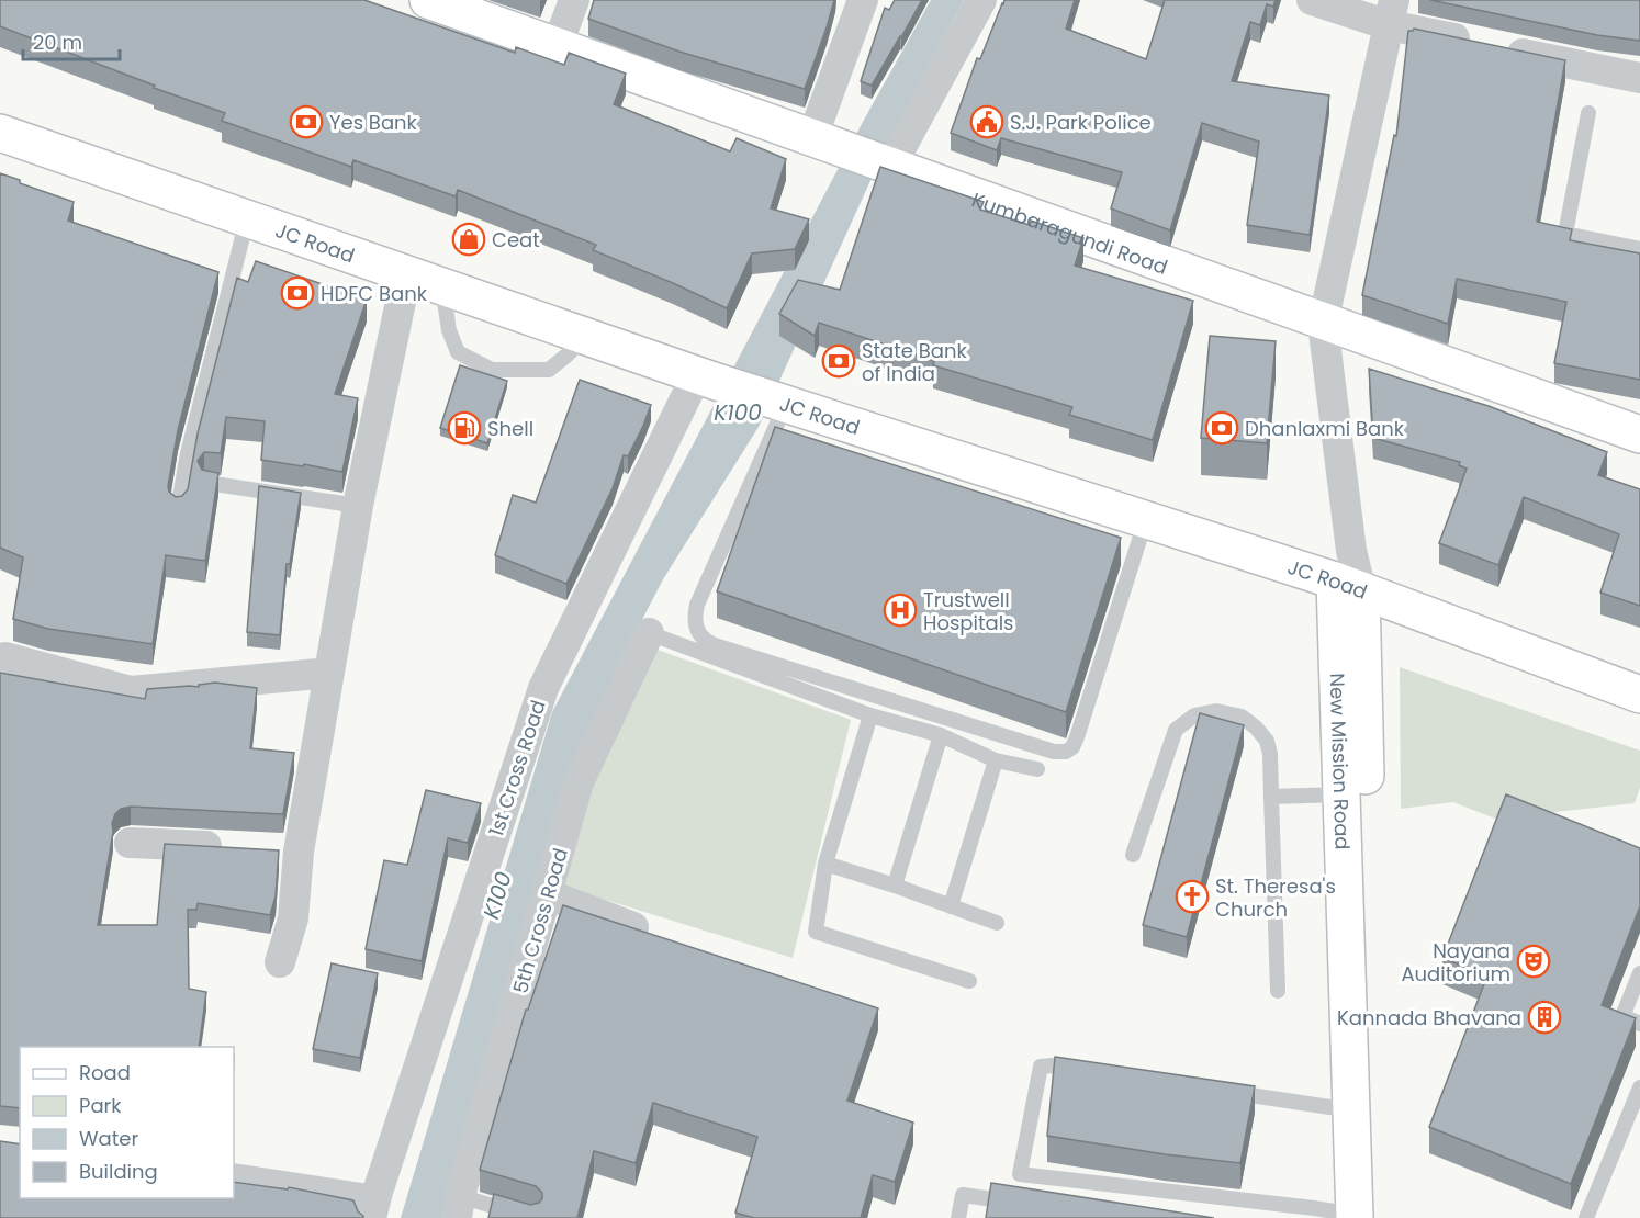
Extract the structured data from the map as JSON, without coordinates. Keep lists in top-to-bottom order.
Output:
{
  "streets": {
    "main road": ["Kumbaragundi Road", "JC Road", "New Mission Road"],
    "street": ["1st Cross Road", "5th Cross Road"]
  },
  "crossings": [
    ["JC Road", "New Mission Road"],
    ["JC Road", "1st Cross Road"]
  ],
  "water": ["K100"],
  "places": {
    "bank": [
      "Yes Bank",
      "HDFC Bank",
      "State Bank of India",
      "Dhanlaxmi Bank"
    ],
    "public building": ["S.J. Park Police"],
    "shop": ["Ceat"],
    "fuel station": ["Shell"],
    "hospital": ["Trustwell Hospitals"],
    "church": ["St. Theresa's Church"],
    "theatre": ["Nayana Auditorium"],
    "building": ["Kannada Bhavana"]
  },
  "legend": [
    "Road",
    "Park",
    "Water",
    "Building"
  ],
  "scale_bar": "20 m"
}
